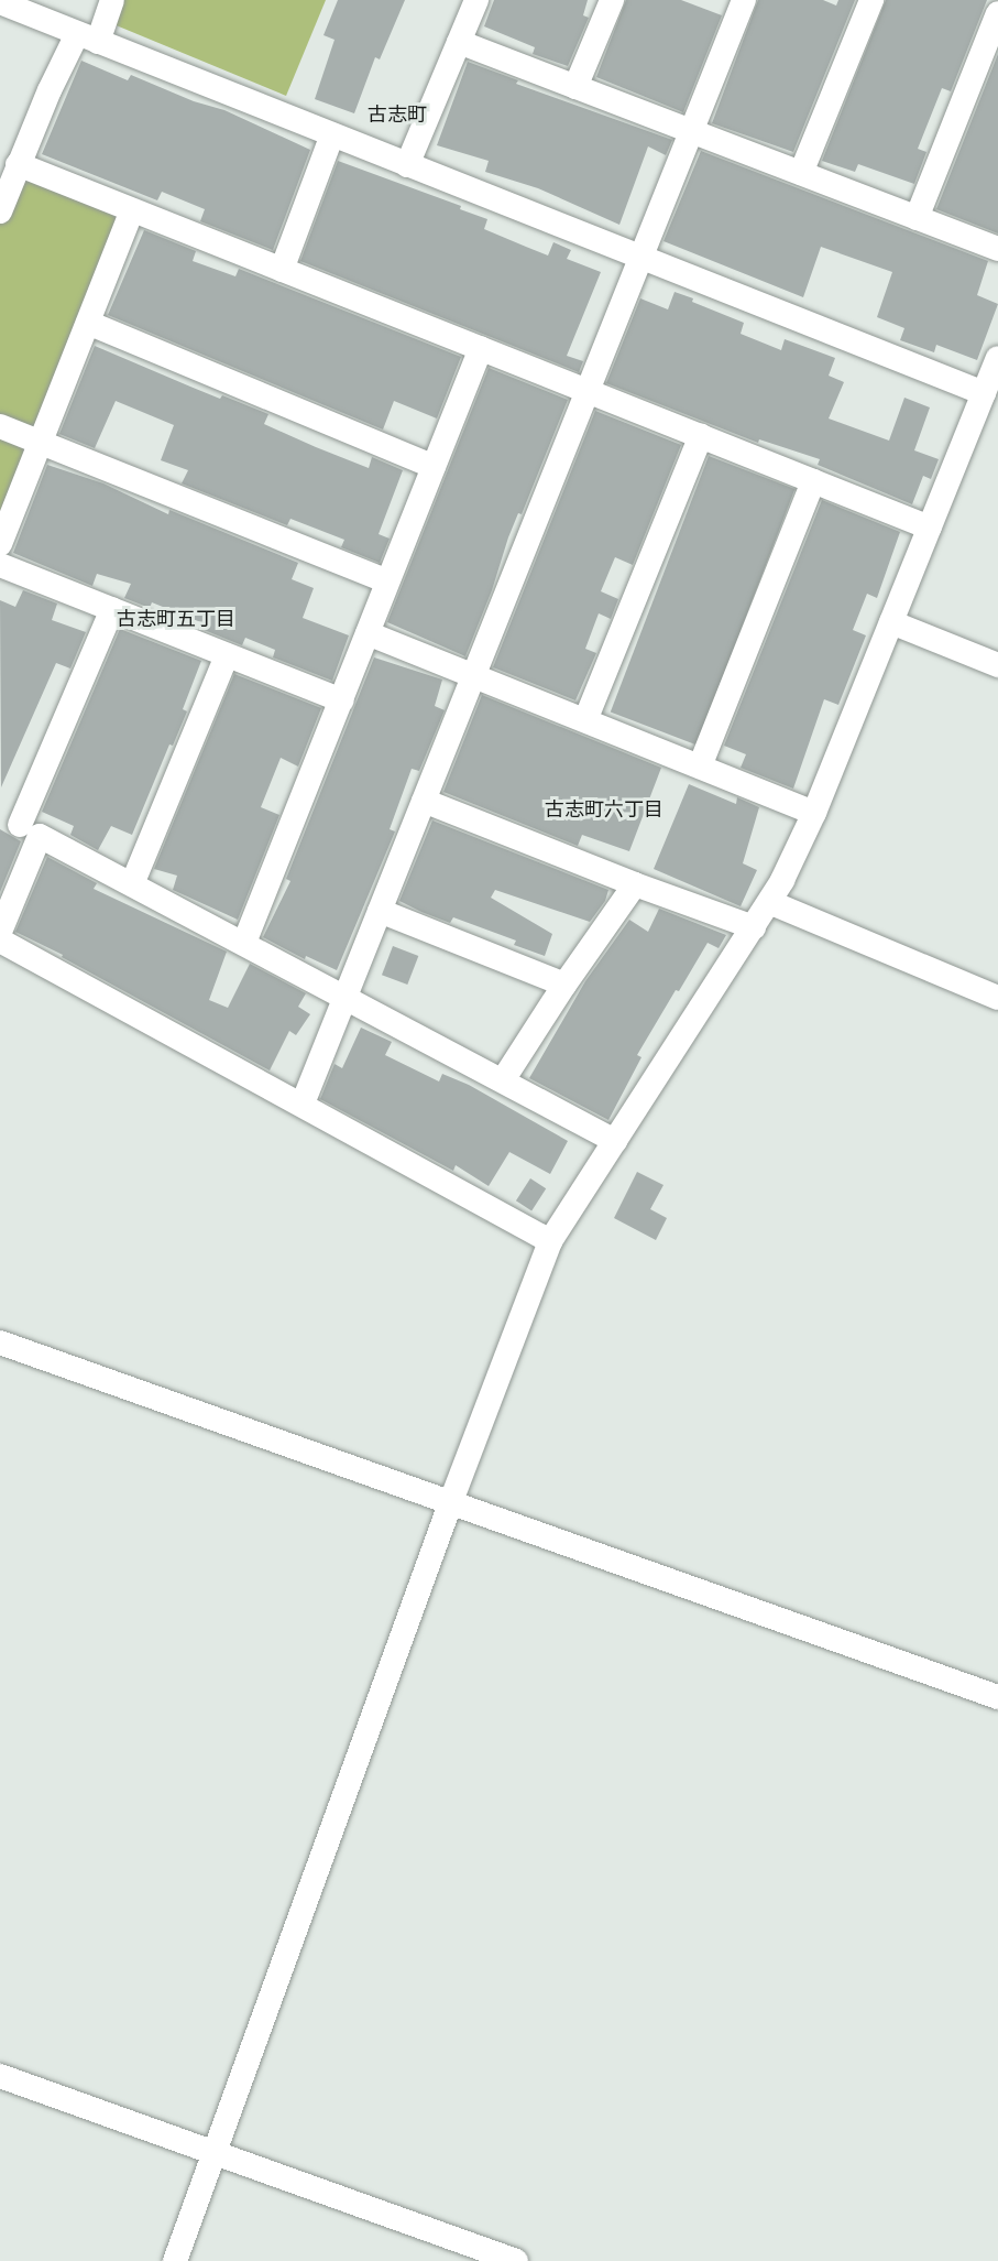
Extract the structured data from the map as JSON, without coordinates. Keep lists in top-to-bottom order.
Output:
{
  "districts": ["古志町", "古志町五丁目", "古志町六丁目"]
}
